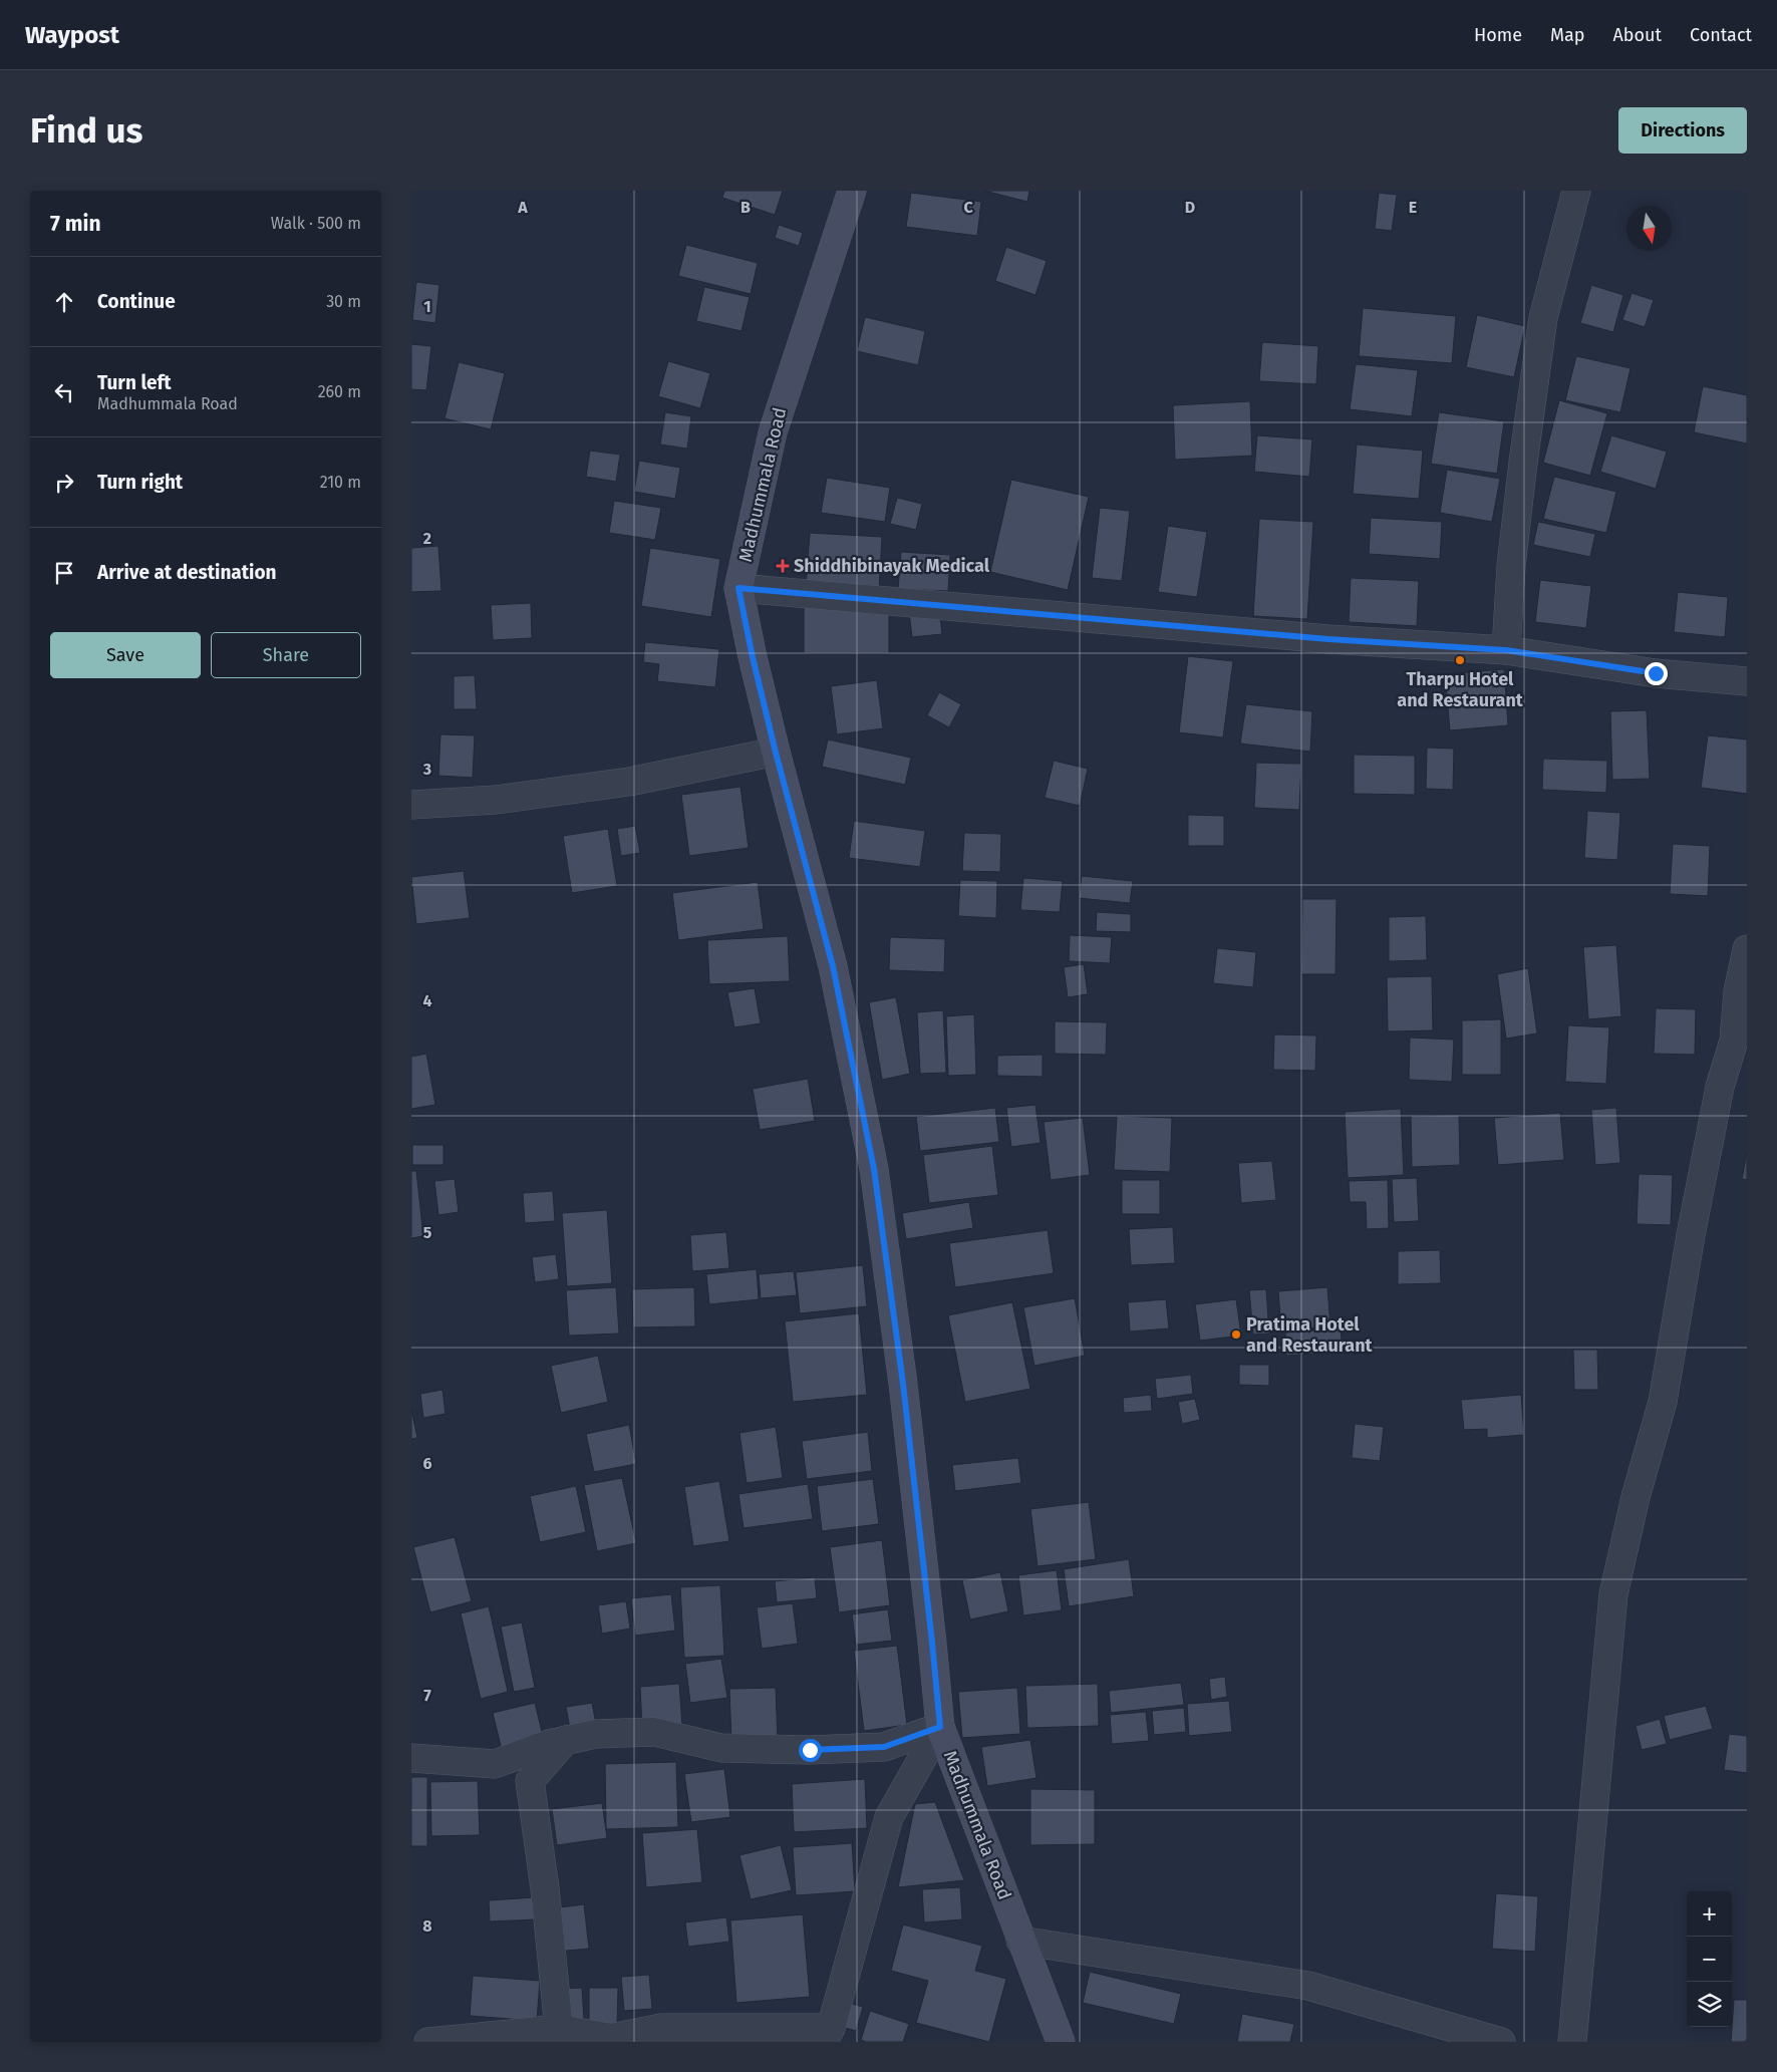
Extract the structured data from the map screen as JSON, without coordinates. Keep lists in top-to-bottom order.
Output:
{
  "streets": {
    "street": ["Madhummala Road"]
  },
  "places": {
    "health": ["Shiddhibinayak Medical"],
    "other": ["Tharpu Hotel and Restaurant", "Pratima Hotel and Restaurant"]
  },
  "north": "bottom",
  "page": {
    "header": "Waypost",
    "nav": [
      "Home",
      "Map",
      "About",
      "Contact"
    ],
    "buttons": [
      "Directions",
      ["Save", "Share"]
    ],
    "title": "Find us",
    "heading": ["7 min", "Walk · 500 m"],
    "list": [
      ["Continue", "30 m"],
      ["Turn left", "Madhummala Road", "260 m"],
      ["Turn right", "210 m"],
      "Arrive at destination"
    ],
    "map_buttons": ["+", "−"]
  },
  "grid": {
    "columns": [
      "A",
      "B",
      "C",
      "D",
      "E"
    ],
    "rows": [
      "1",
      "2",
      "3",
      "4",
      "5",
      "6",
      "7",
      "8"
    ]
  }
}
